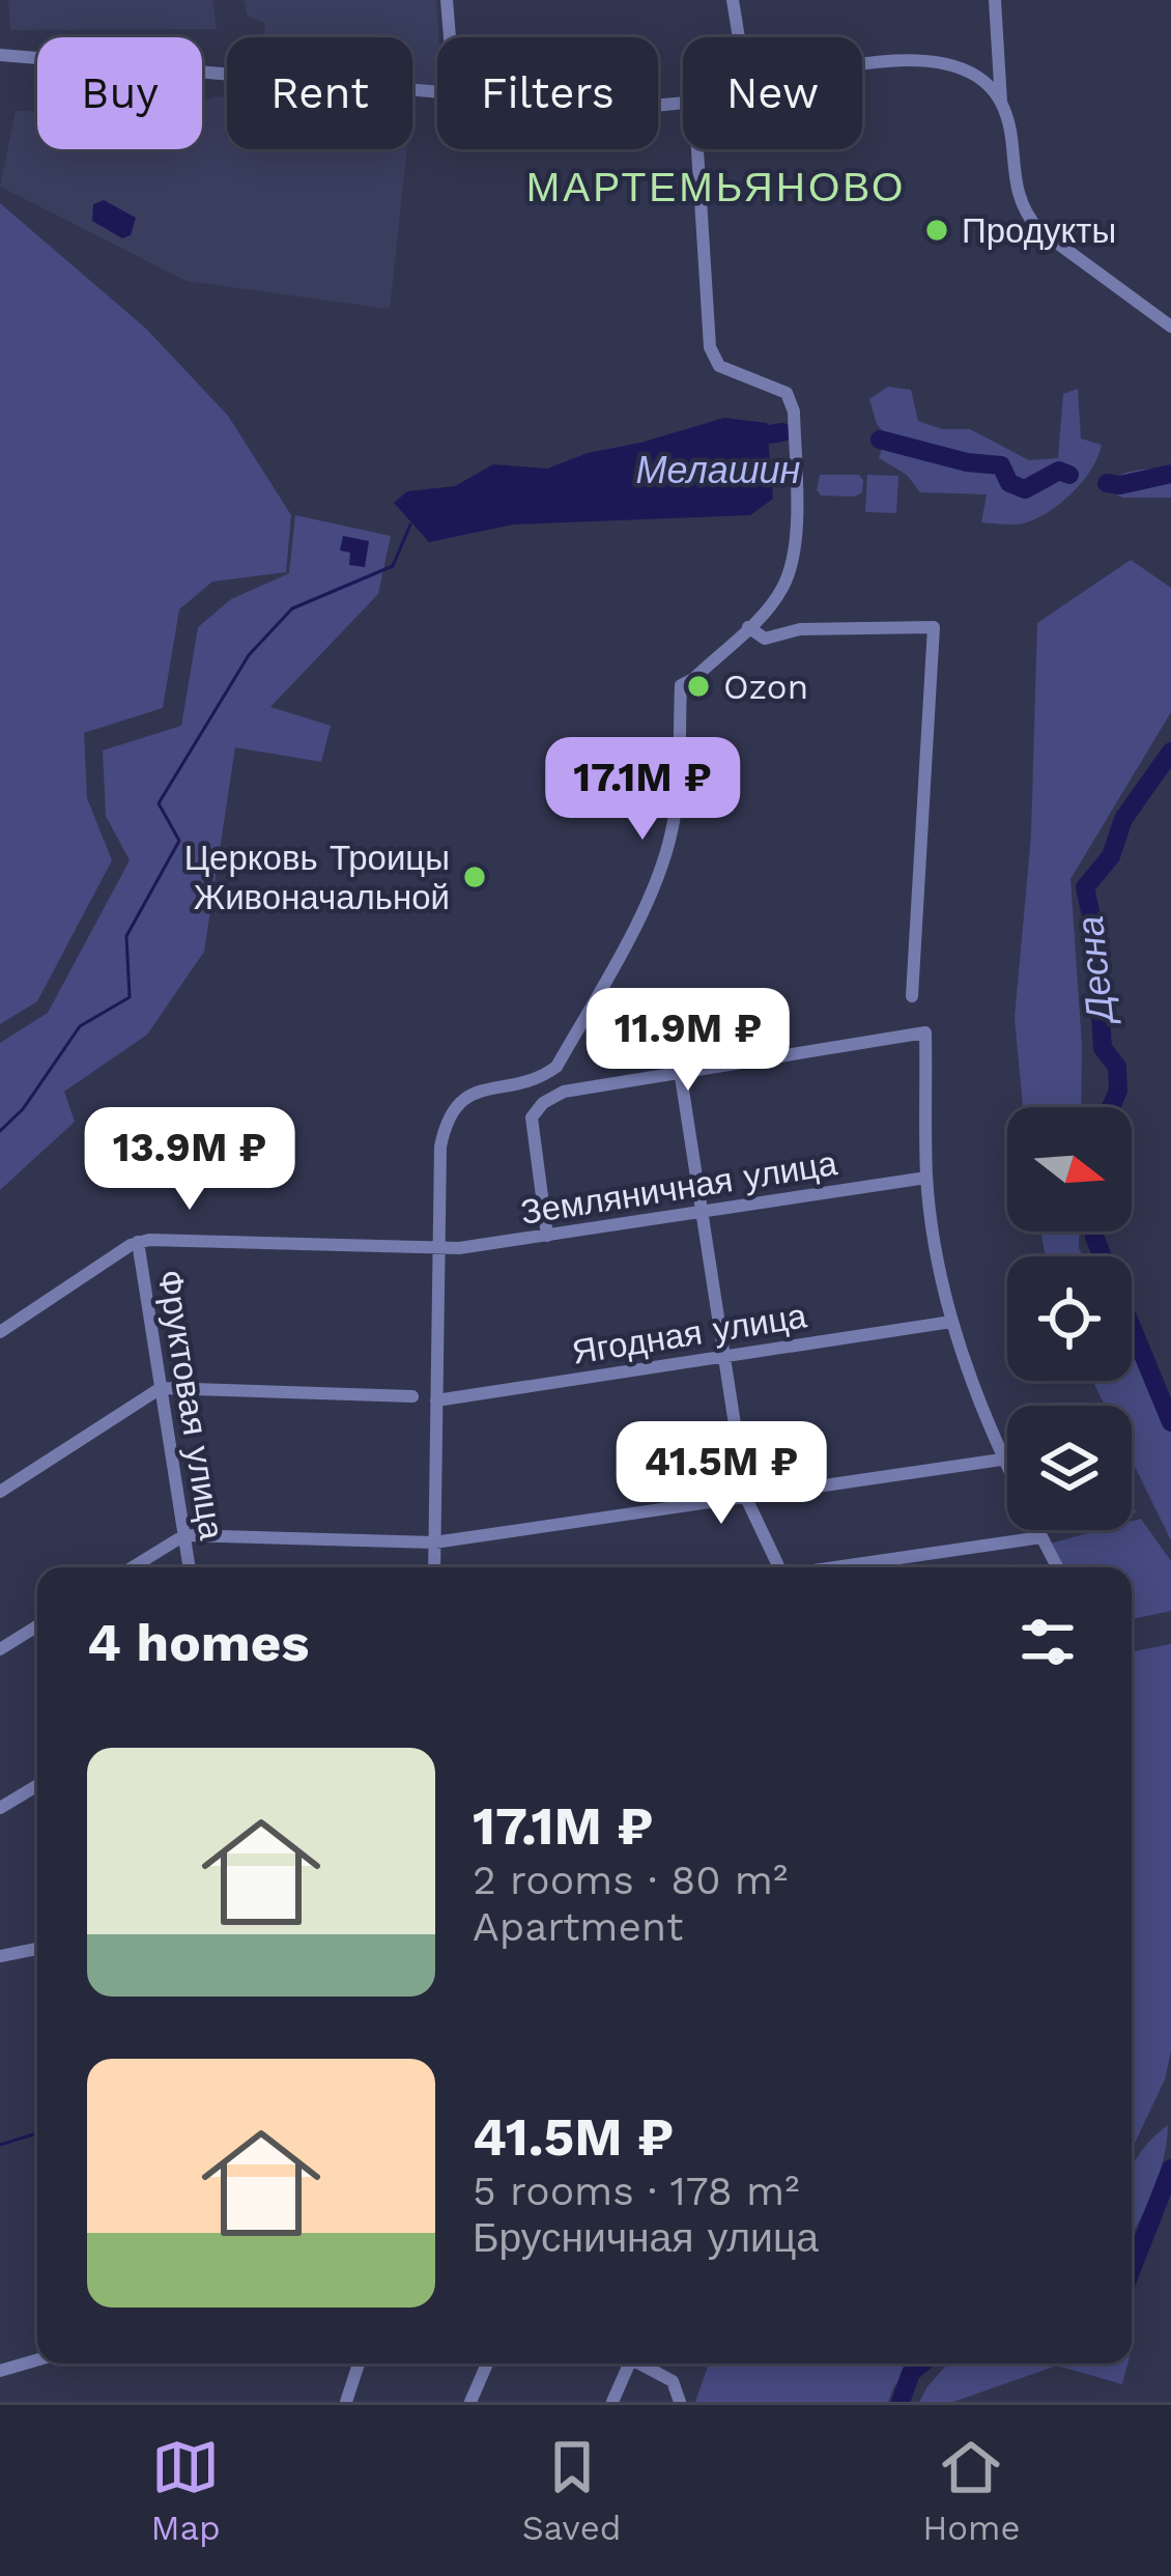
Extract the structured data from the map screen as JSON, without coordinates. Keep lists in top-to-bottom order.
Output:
{
  "streets": {
    "street": ["Земляничная улица", "Ягодная улица", "Фруктовая улица"]
  },
  "crossings": [
    ["Земляничная улица", "Фруктовая улица"]
  ],
  "districts": ["МАРТЕМЬЯНОВО"],
  "water": ["Мелашин", "Десна"],
  "places": ["Продукты", "Ozon", "Церковь Троицы Живоначальной"],
  "north": "right",
  "page": {
    "chip": [
      "Buy",
      "Rent",
      "Filters",
      "New"
    ],
    "price": [
      "17.1M ₽",
      "11.9M ₽",
      "13.9M ₽",
      "41.5M ₽"
    ],
    "heading": "4 homes",
    "list": [
      {
        "name": "17.1M ₽",
        "note": "2 rooms · 80 m² · Apartment"
      },
      {
        "name": "41.5M ₽",
        "note": "5 rooms · 178 m² · Брусничная улица"
      }
    ],
    "tabs": ["Map", "Saved", "Home"]
  }
}
